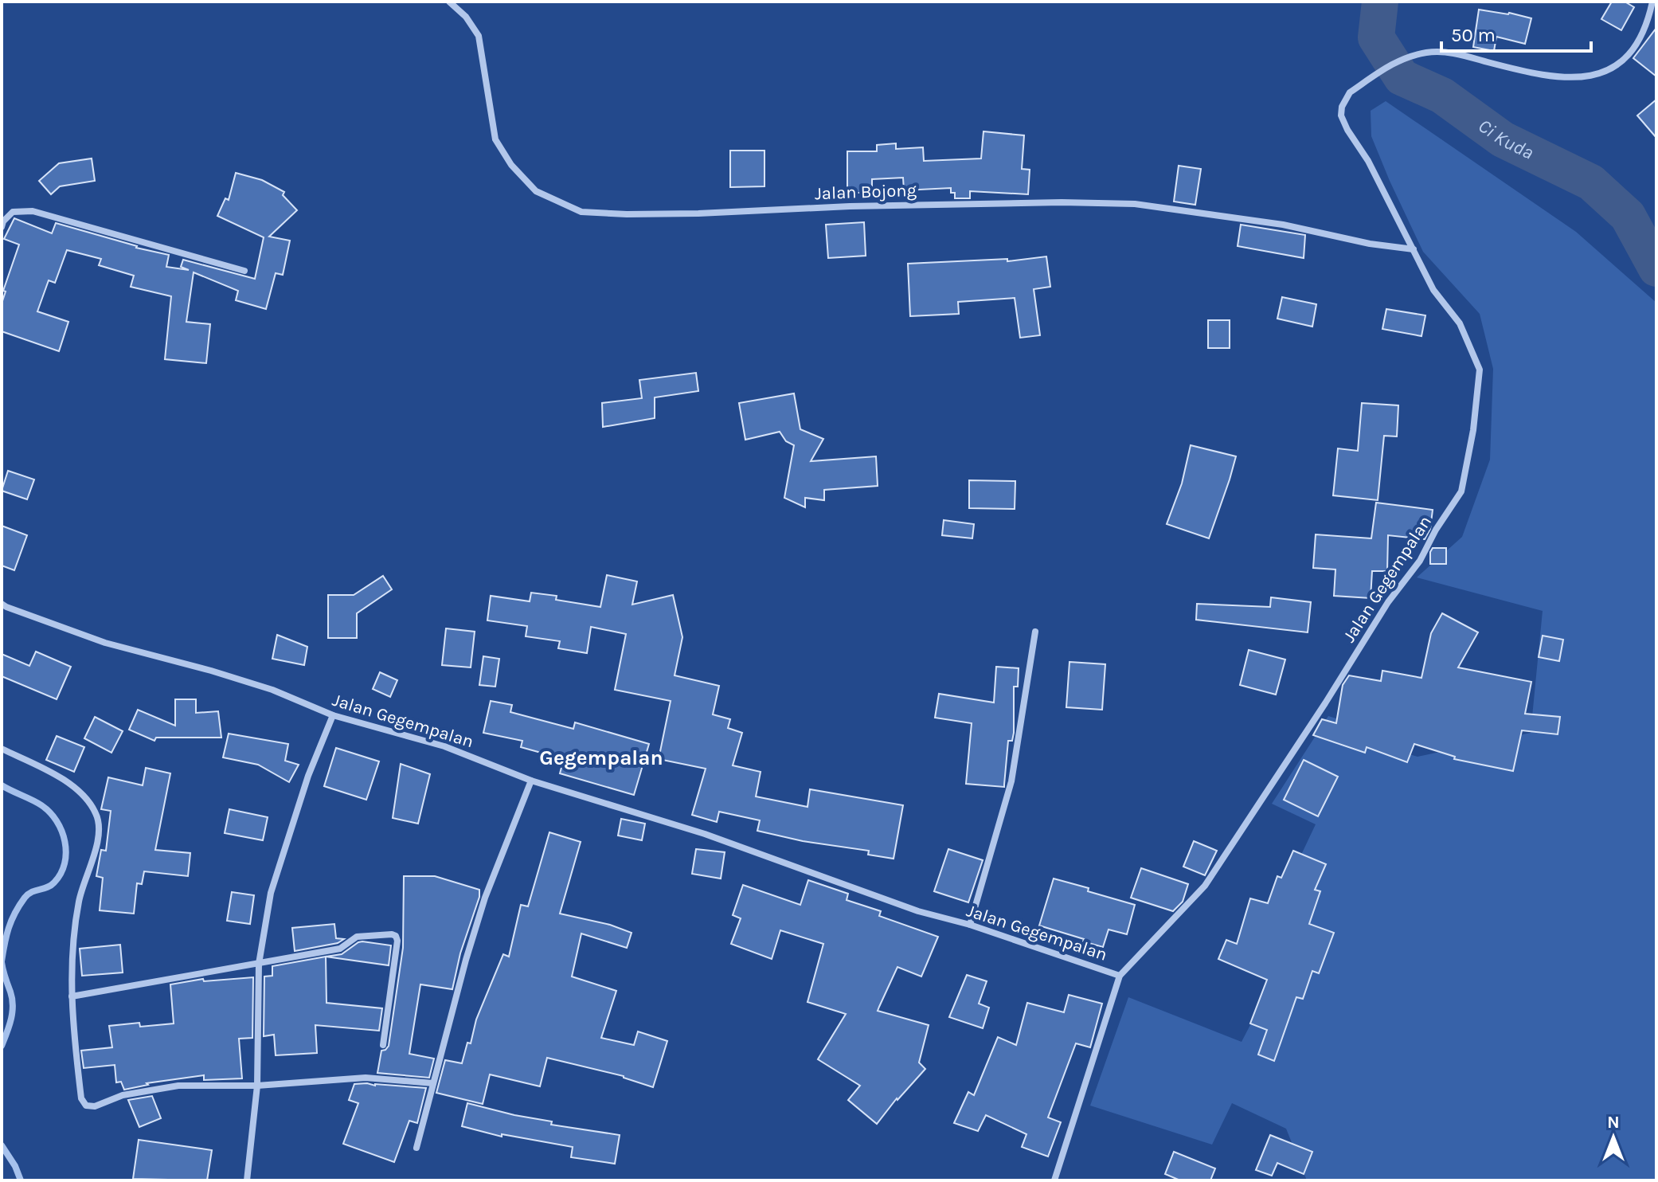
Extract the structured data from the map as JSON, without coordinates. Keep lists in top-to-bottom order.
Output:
{
  "streets": {
    "street": ["Jalan Bojong", "Jalan Gegempalan"]
  },
  "crossings": [
    ["Jalan Bojong", "Jalan Gegempalan"]
  ],
  "districts": ["Gegempalan"],
  "water": ["Ci Kuda"],
  "scale_bar": "50 m",
  "north": "top"
}
